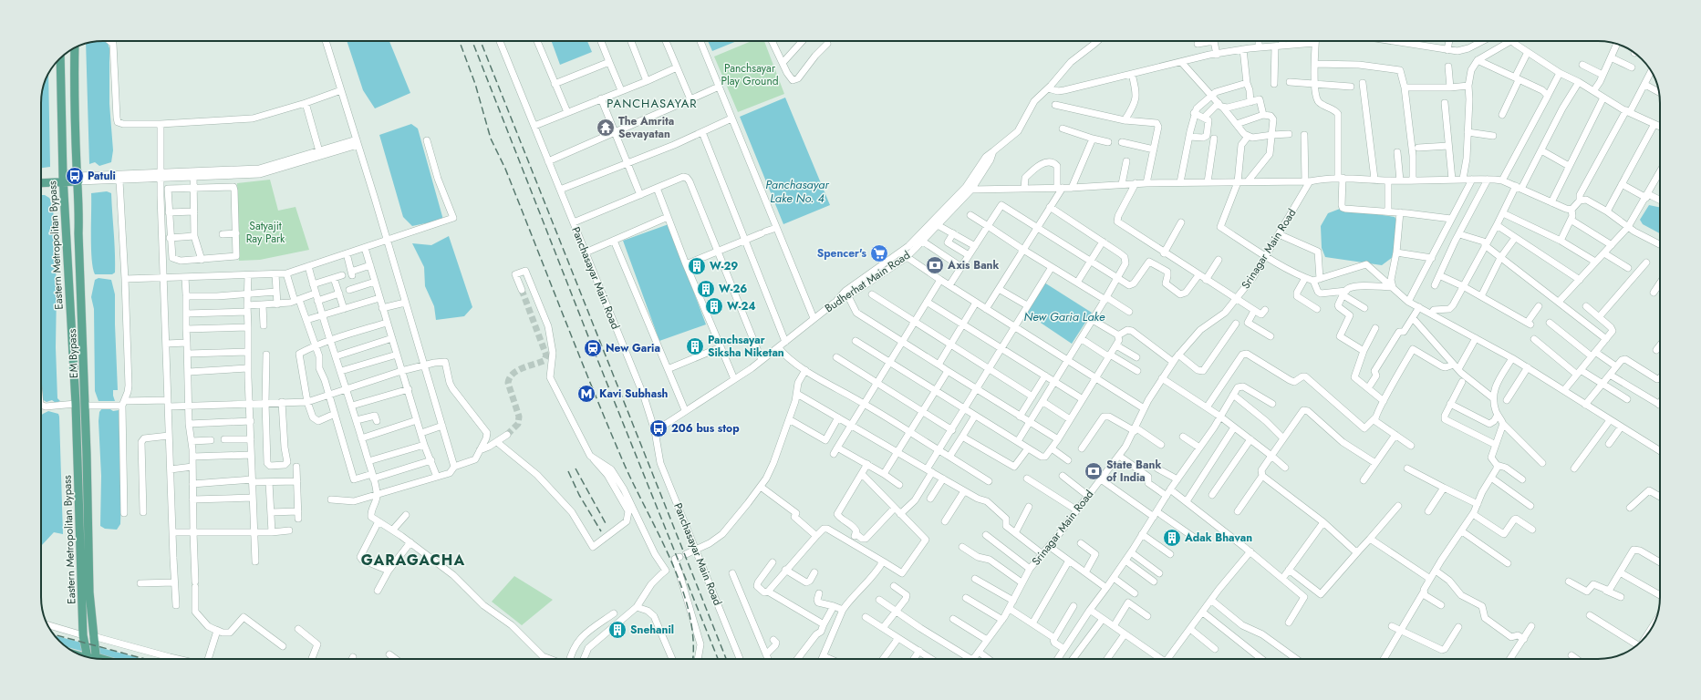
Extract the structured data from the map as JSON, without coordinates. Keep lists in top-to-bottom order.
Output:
{
  "streets": {
    "main road": ["Eastern Metropolitan Bypass", "EM Bypass"],
    "street": ["Srinagar Main Road", "Panchasayar Main Road", "Budherhat Main Road"]
  },
  "crossings": [
    ["Panchasayar Main Road", "Budherhat Main Road"]
  ],
  "districts": ["PANCHASAYAR", "GARAGACHA"],
  "water": ["Panchasayar Lake No. 4", "New Garia Lake"],
  "parks": ["Panchsayar Play Ground", "Satyajit Ray Park"],
  "places": {
    "temple": ["The Amrita Sevayatan"],
    "bus stop": ["Patuli", "206 bus stop"],
    "supermarket": ["Spencer's"],
    "bank": ["Axis Bank", "State Bank of India"],
    "building": [
      "W-29",
      "W-26",
      "W-24",
      "Panchsayar Siksha Niketan",
      "Adak Bhavan",
      "Snehanil"
    ],
    "station": ["New Garia"],
    "metro station": ["Kavi Subhash"]
  }
}
